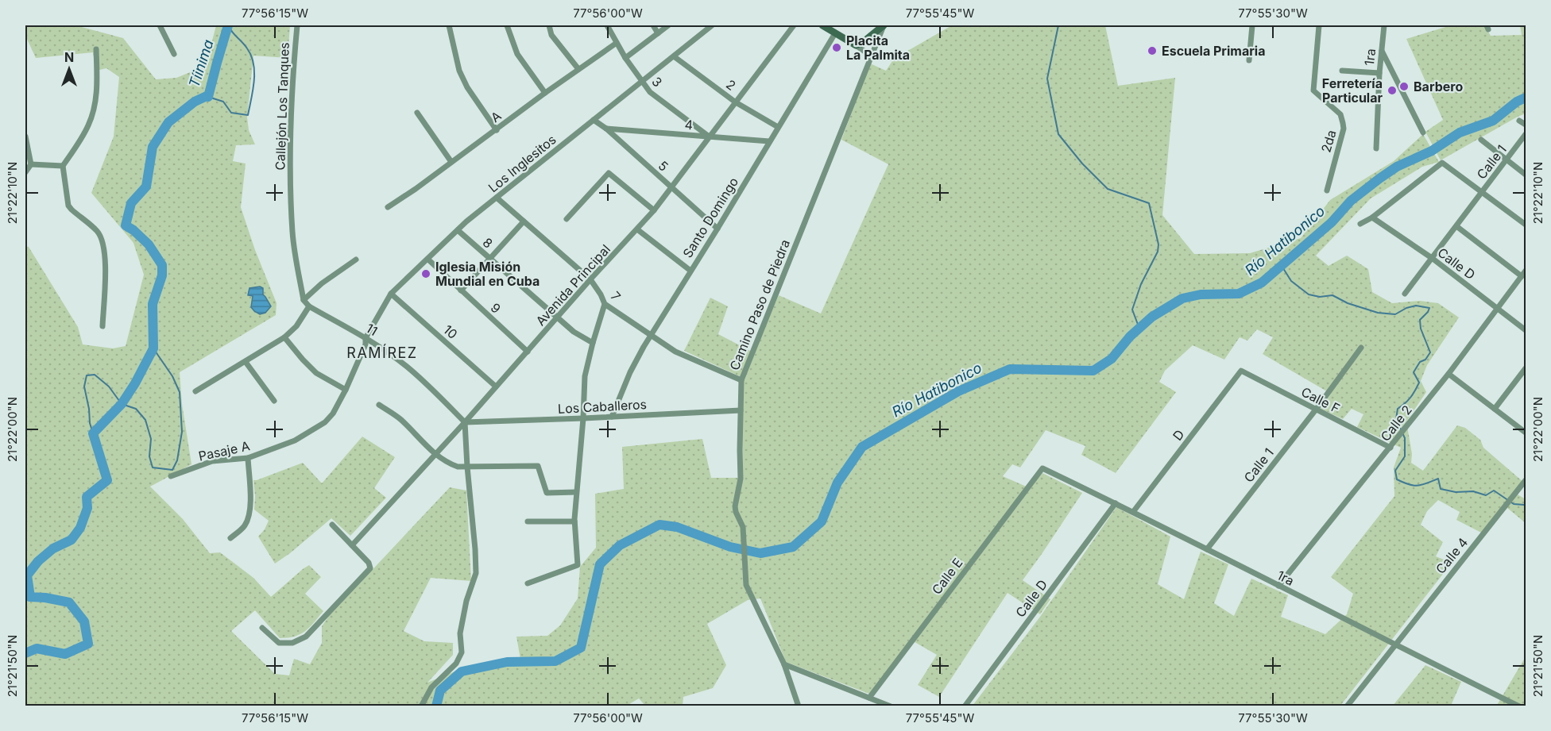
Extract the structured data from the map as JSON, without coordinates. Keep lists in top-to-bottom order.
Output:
{
  "streets": {
    "street": [
      "1ra",
      "3",
      "2",
      "Callejón Los Tanques",
      "A",
      "4",
      "2da",
      "Calle 1",
      "Los Inglesitos",
      "5",
      "Santo Domingo",
      "8",
      "Calle D",
      "Avenida Principal",
      "7",
      "Camino Paso de Piedra",
      "9",
      "11",
      "10",
      "Calle F",
      "Los Caballeros",
      "Calle 2",
      "D",
      "Pasaje A",
      "Calle 4",
      "Calle E"
    ]
  },
  "crossings": [
    ["1ra", "Calle 1"],
    ["1ra", "Calle D"],
    ["1ra", "Calle 2"],
    ["1ra", "D"],
    ["1ra", "Calle 4"],
    ["1ra", "Calle E"],
    ["3", "A"],
    ["3", "4"],
    ["3", "Los Inglesitos"],
    ["3", "Avenida Principal"],
    ["2", "Los Inglesitos"],
    ["2", "Santo Domingo"],
    ["2", "Avenida Principal"],
    ["Callejón Los Tanques", "11"],
    ["4", "5"],
    ["4", "Santo Domingo"],
    ["4", "Avenida Principal"],
    ["Calle 1", "Calle D"],
    ["Calle 1", "Calle F"],
    ["Los Inglesitos", "5"],
    ["Los Inglesitos", "8"],
    ["Los Inglesitos", "7"],
    ["Los Inglesitos", "9"],
    ["Los Inglesitos", "11"],
    ["Los Inglesitos", "10"],
    ["Los Inglesitos", "Pasaje A"],
    ["5", "Santo Domingo"],
    ["5", "Avenida Principal"],
    ["Santo Domingo", "7"],
    ["Santo Domingo", "Los Caballeros"],
    ["8", "Avenida Principal"],
    ["Calle D", "Calle 2"],
    ["Avenida Principal", "7"],
    ["Avenida Principal", "9"],
    ["Avenida Principal", "11"],
    ["Avenida Principal", "10"],
    ["Avenida Principal", "Los Caballeros"],
    ["7", "Camino Paso de Piedra"],
    ["Camino Paso de Piedra", "Los Caballeros"],
    ["11", "Los Caballeros"],
    ["11", "Pasaje A"],
    ["Calle F", "Calle 2"],
    ["Calle F", "D"]
  ],
  "districts": ["RAMÍREZ"],
  "water": ["Tíinima", "Río Hatibonico"],
  "places": [
    "Placita La Palmita",
    "Escuela Primaria",
    "Barbero",
    "Ferretería Particular",
    "Iglesia Misión Mundial en Cuba"
  ],
  "north": "top",
  "coordinates": [
    "77°56'15\"W",
    "77°56'00\"W",
    "77°55'45\"W",
    "77°55'30\"W",
    "21°22'10\"N",
    "21°22'00\"N",
    "21°21'50\"N"
  ]
}
